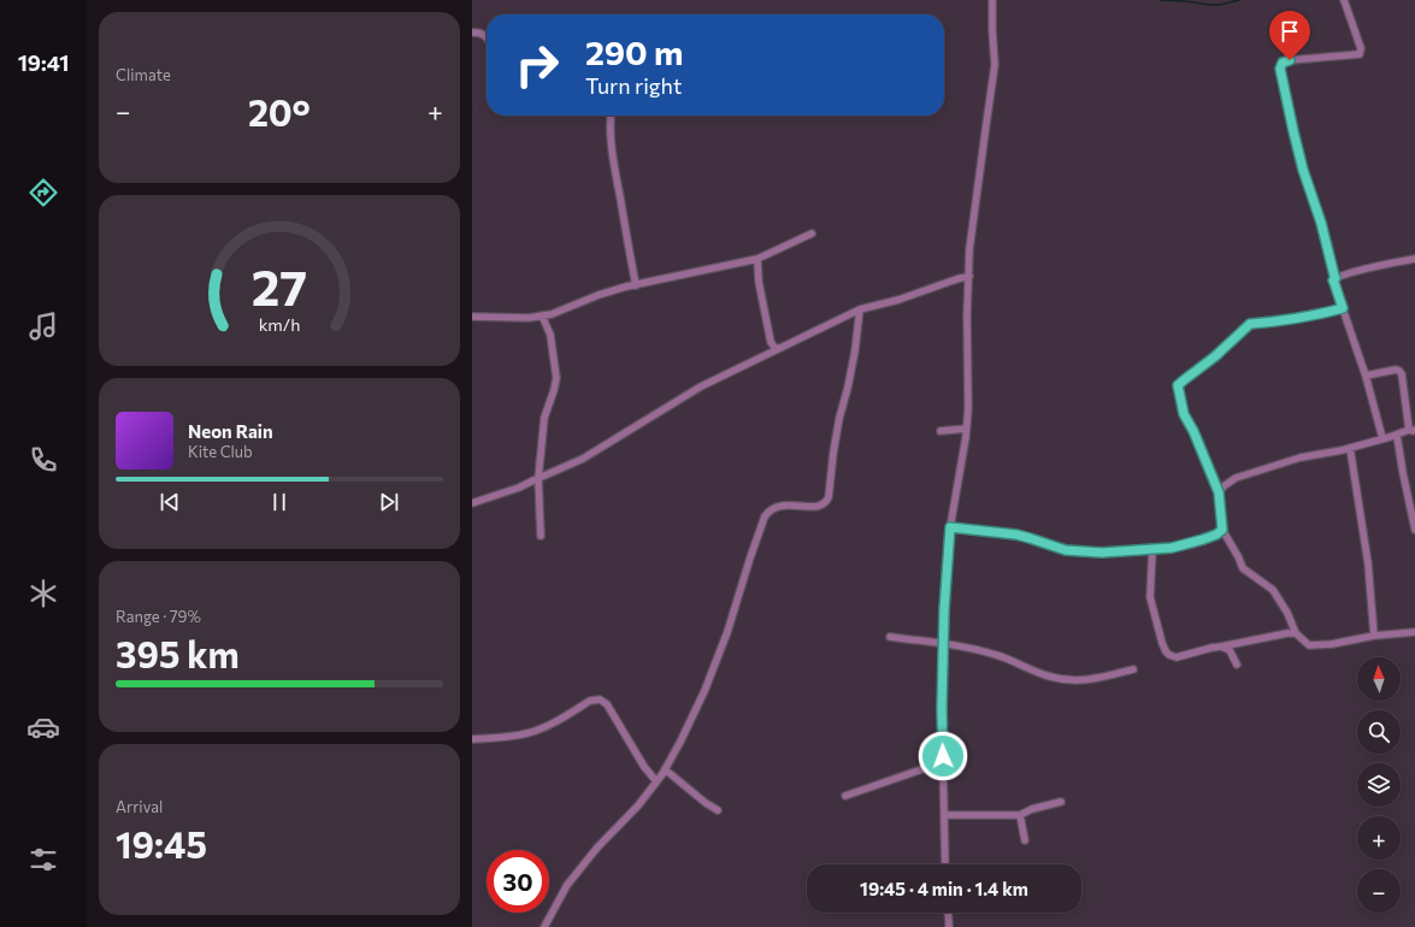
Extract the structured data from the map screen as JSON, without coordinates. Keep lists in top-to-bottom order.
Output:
{
  "north": "top",
  "page": {
    "tabs": "19:41",
    "tile": [
      "Climate",
      ["Range · 79%", "395 km"],
      ["Arrival", "19:45"]
    ],
    "turn": ["290 m", "Turn right"],
    "heat": ["−", "20°", "+"],
    "song": ["Neon Rain", "Kite Club"],
    "map_buttons": ["+", "−"],
    "limit": "30",
    "trip": "19:45 · 4 min · 1.4 km",
    "gauge": ["27", "km/h"]
  }
}
